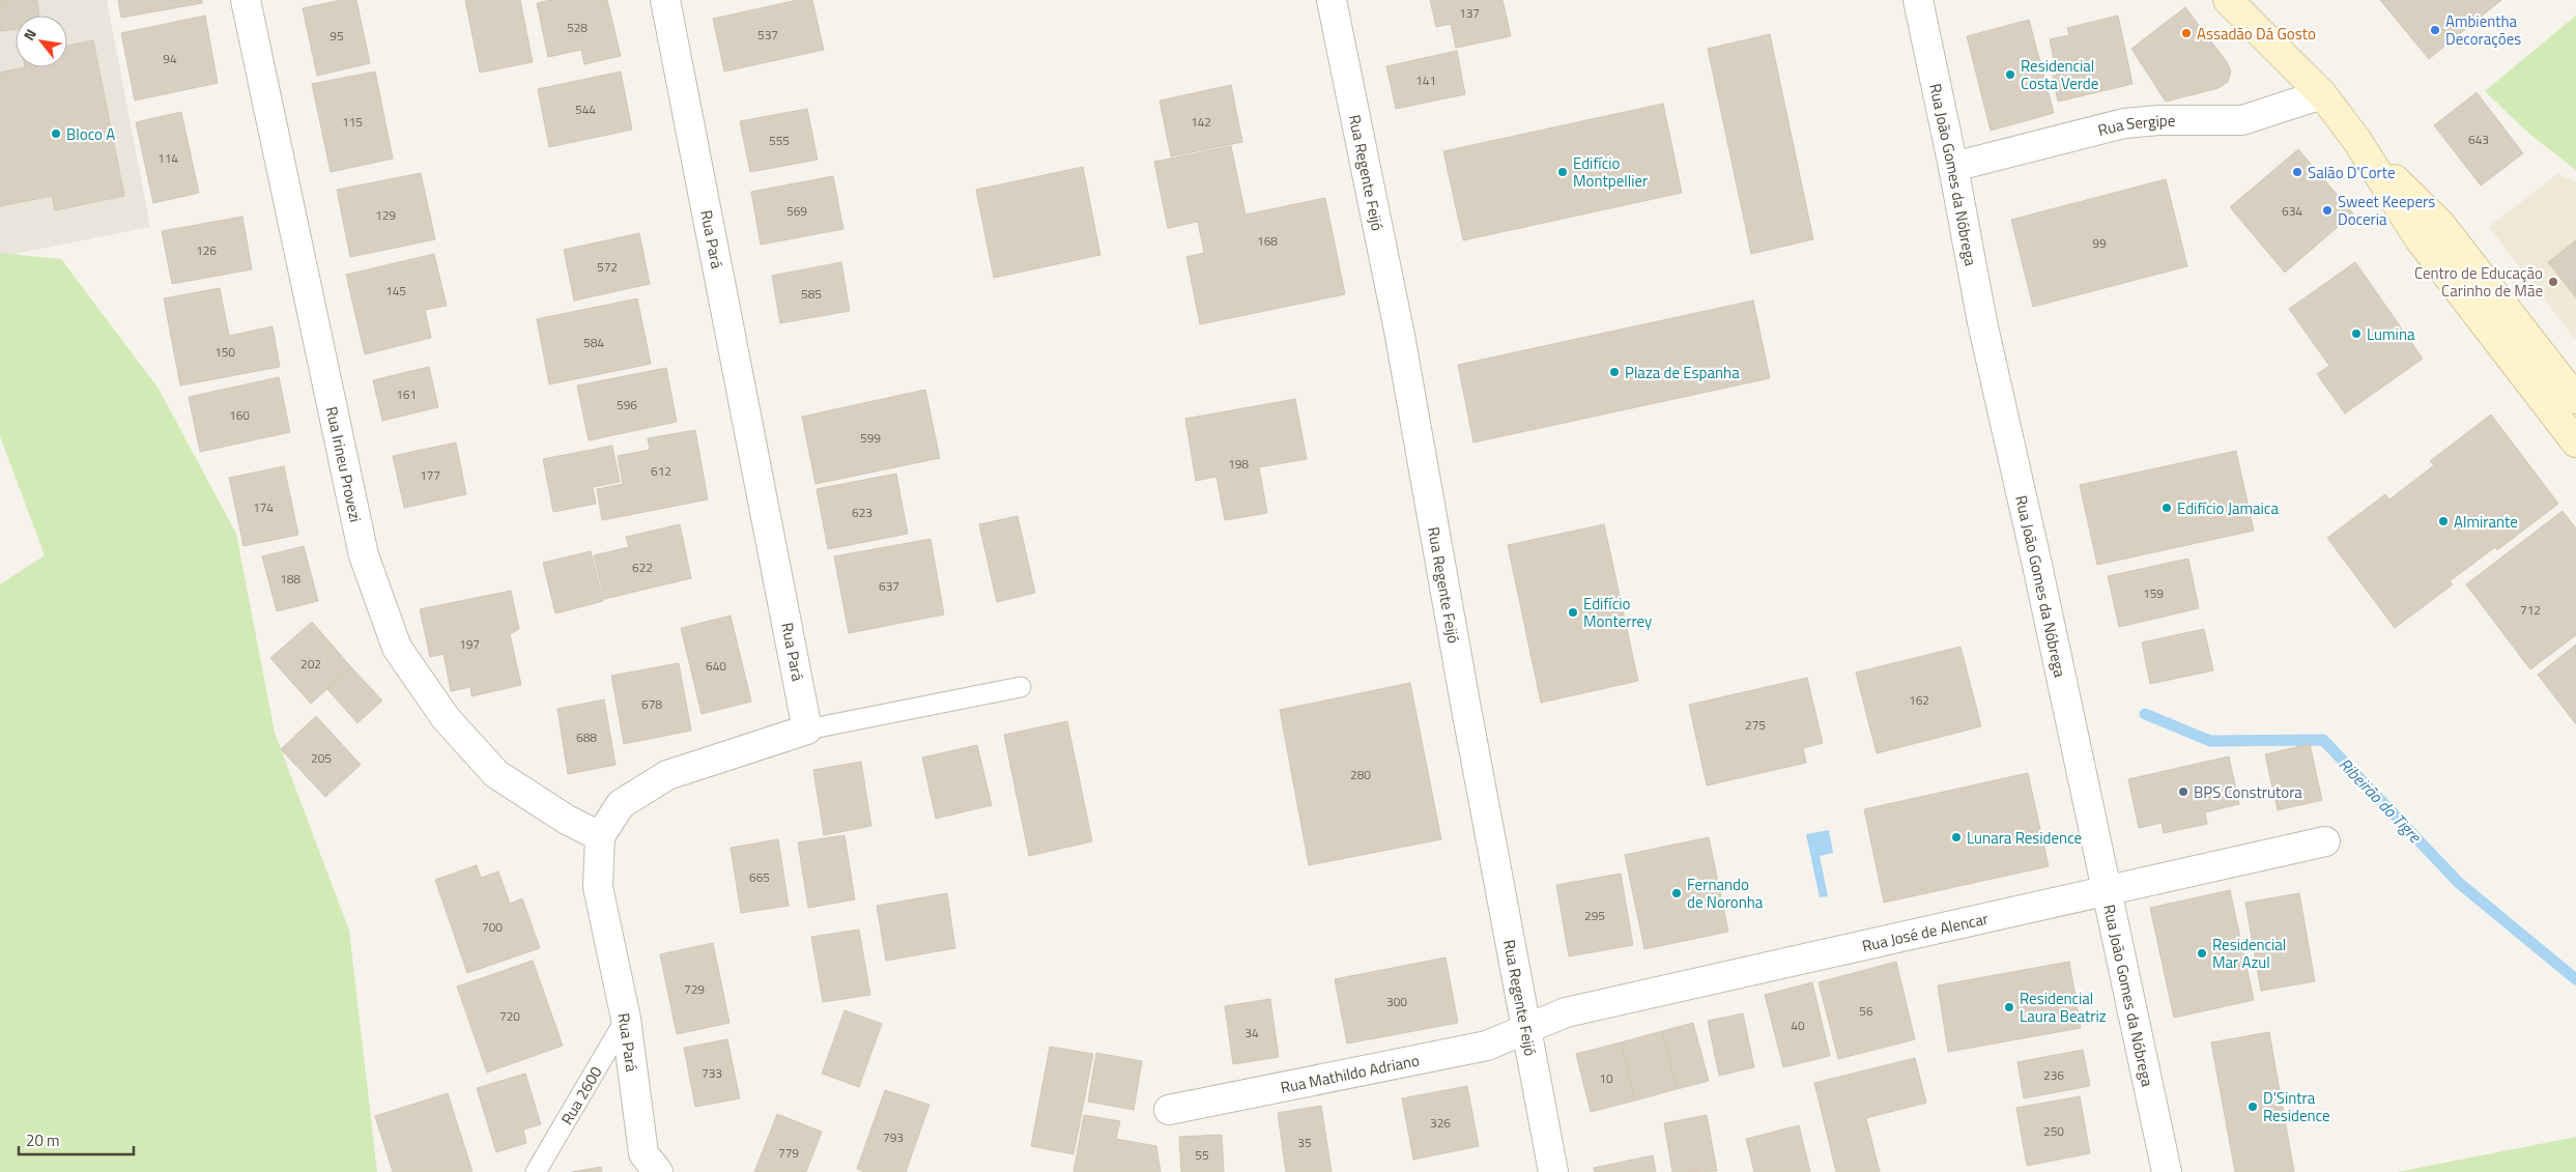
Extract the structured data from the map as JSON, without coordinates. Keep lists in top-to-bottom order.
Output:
{
  "streets": {
    "street": [
      "Rua Sergipe",
      "Rua Regente Feijó",
      "Rua João Gomes da Nóbrega",
      "Rua Pará",
      "Rua Irineu Provezi",
      "Rua José de Alencar",
      "Rua Mathildo Adriano"
    ],
    "lane": ["Rua 2600"]
  },
  "crossings": [
    ["Rua Sergipe", "Rua João Gomes da Nóbrega"],
    ["Rua Regente Feijó", "Rua José de Alencar"],
    ["Rua Regente Feijó", "Rua Mathildo Adriano"],
    ["Rua João Gomes da Nóbrega", "Rua José de Alencar"],
    ["Rua Pará", "Rua Irineu Provezi"],
    ["Rua Pará", "Rua 2600"],
    ["Rua José de Alencar", "Rua Mathildo Adriano"]
  ],
  "water": ["Ribeirão do Tigre"],
  "places": [
    "Ambientha Decorações",
    "Assadão Dá Gosto",
    "Residencial Costa Verde",
    "Bloco A",
    "Edifício Montpellier",
    "Salão D'Corte",
    "Sweet Keepers Doceria",
    "Centro de Educação Carinho de Mãe",
    "Lumina",
    "Plaza de Espanha",
    "Edifício Jamaica",
    "Almirante",
    "Edifício Monterrey",
    "BPS Construtora",
    "Lunara Residence",
    "Fernando de Noronha",
    "Residencial Mar Azul",
    "Residencial Laura Beatriz",
    "D'Sintra Residence"
  ],
  "house_numbers": [
    "137",
    "528",
    "537",
    "95",
    "94",
    "141",
    "544",
    "115",
    "142",
    "643",
    "555",
    "114",
    "569",
    "634",
    "129",
    "168",
    "99",
    "126",
    "572",
    "145",
    "585",
    "584",
    "150",
    "161",
    "596",
    "160",
    "599",
    "198",
    "612",
    "177",
    "174",
    "623",
    "622",
    "188",
    "637",
    "159",
    "712",
    "197",
    "202",
    "640",
    "162",
    "678",
    "275",
    "688",
    "205",
    "280",
    "665",
    "295",
    "700",
    "729",
    "300",
    "56",
    "720",
    "40",
    "34",
    "733",
    "236",
    "10",
    "326",
    "250",
    "793",
    "35",
    "779",
    "55"
  ],
  "scale_bar": "20 m",
  "north": "top left"
}
